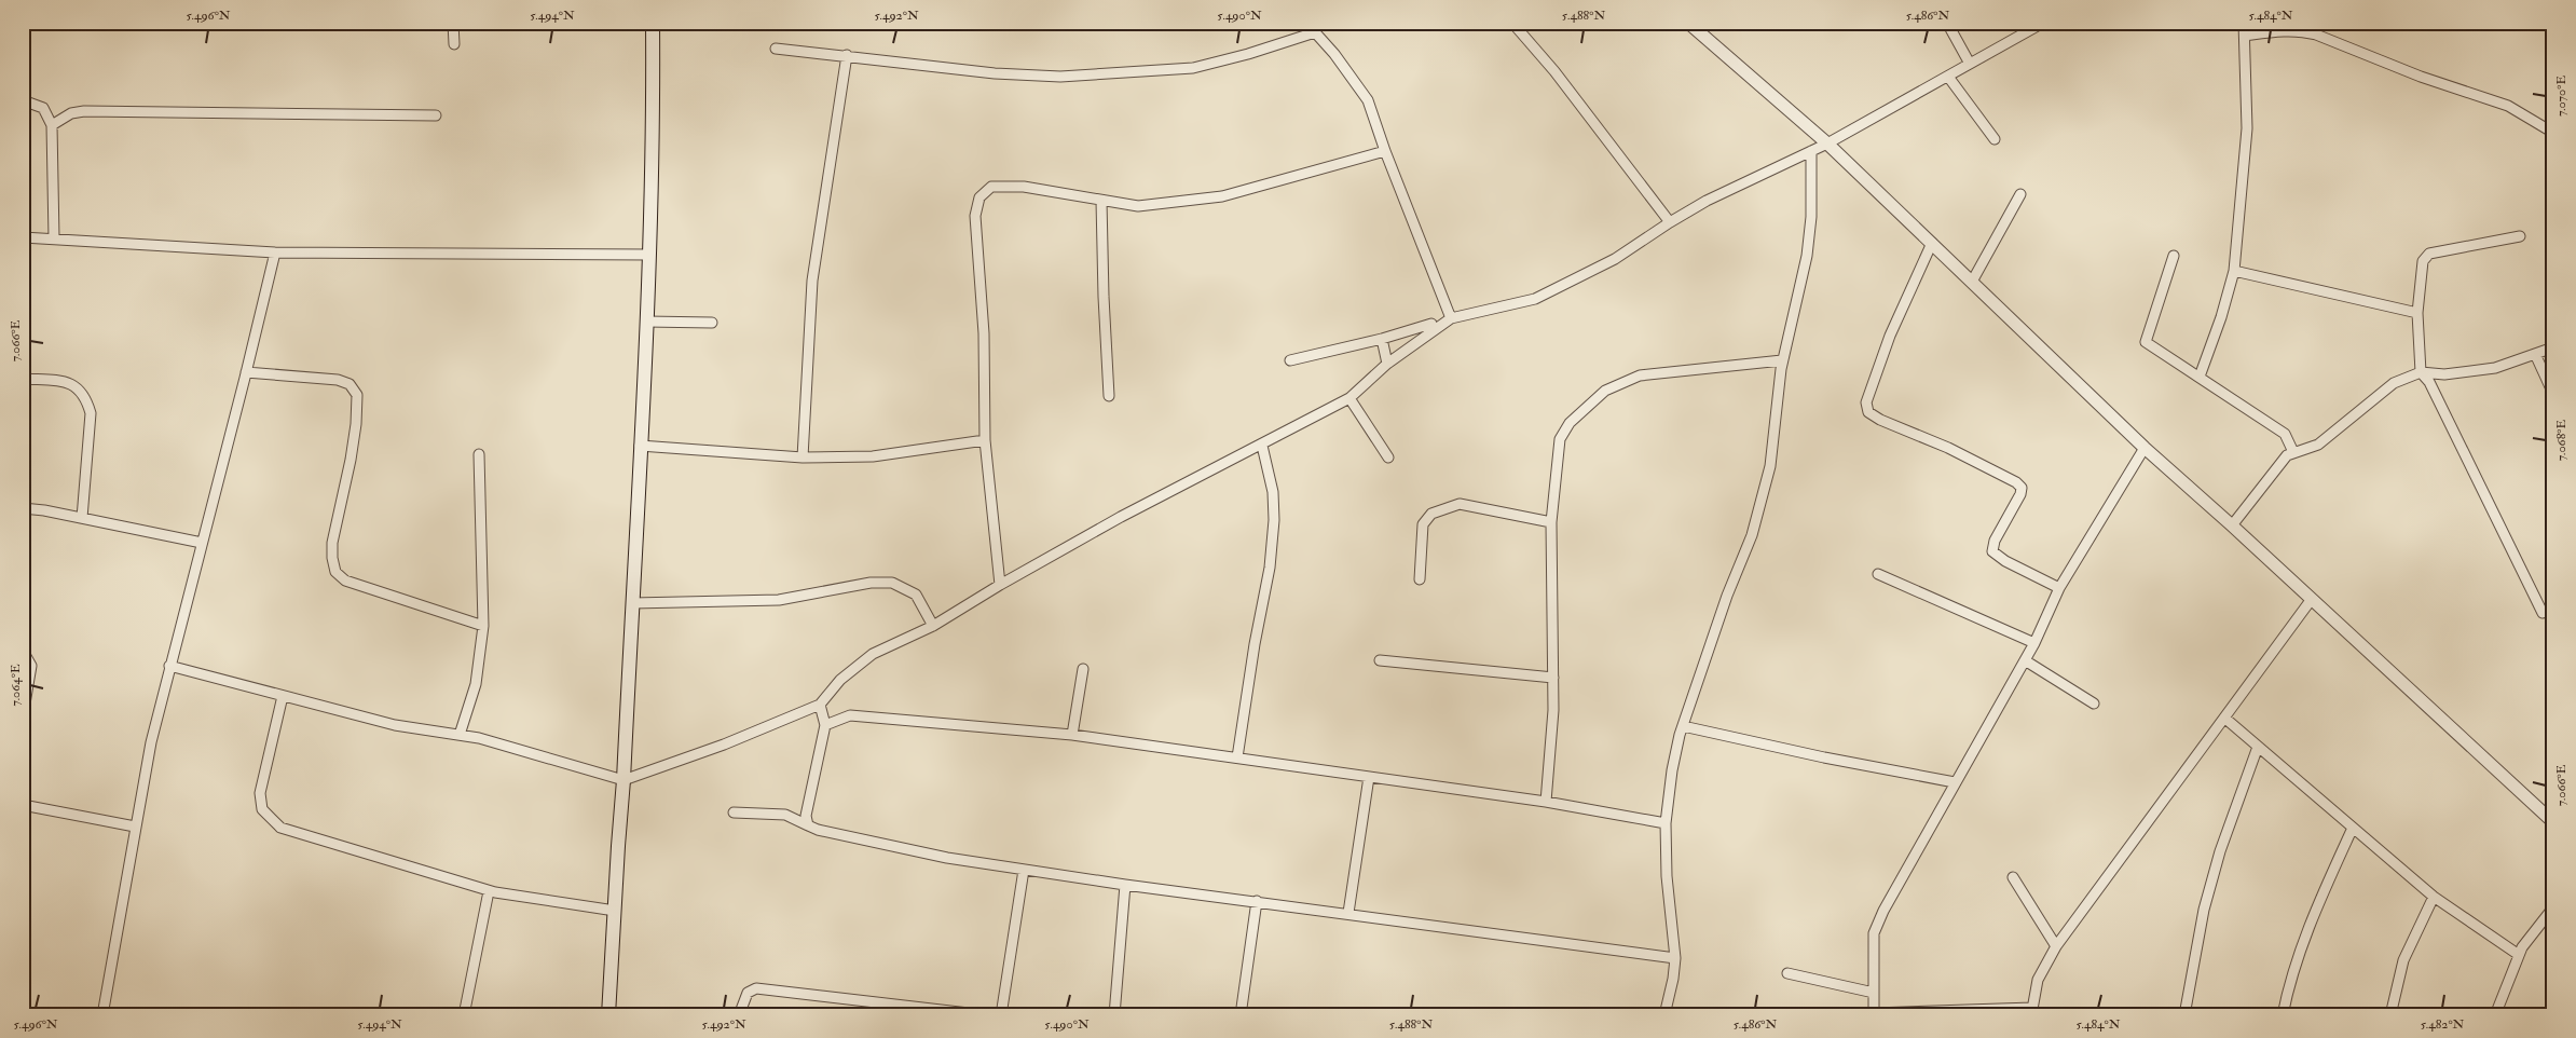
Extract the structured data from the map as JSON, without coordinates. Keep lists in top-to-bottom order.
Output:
{
  "coordinates": [
    "5.496°N",
    "5.494°N",
    "5.492°N",
    "5.490°N",
    "5.488°N",
    "5.486°N",
    "5.484°N",
    "7.070°E",
    "7.066°E",
    "7.068°E",
    "7.064°E",
    "5.482°N"
  ]
}
